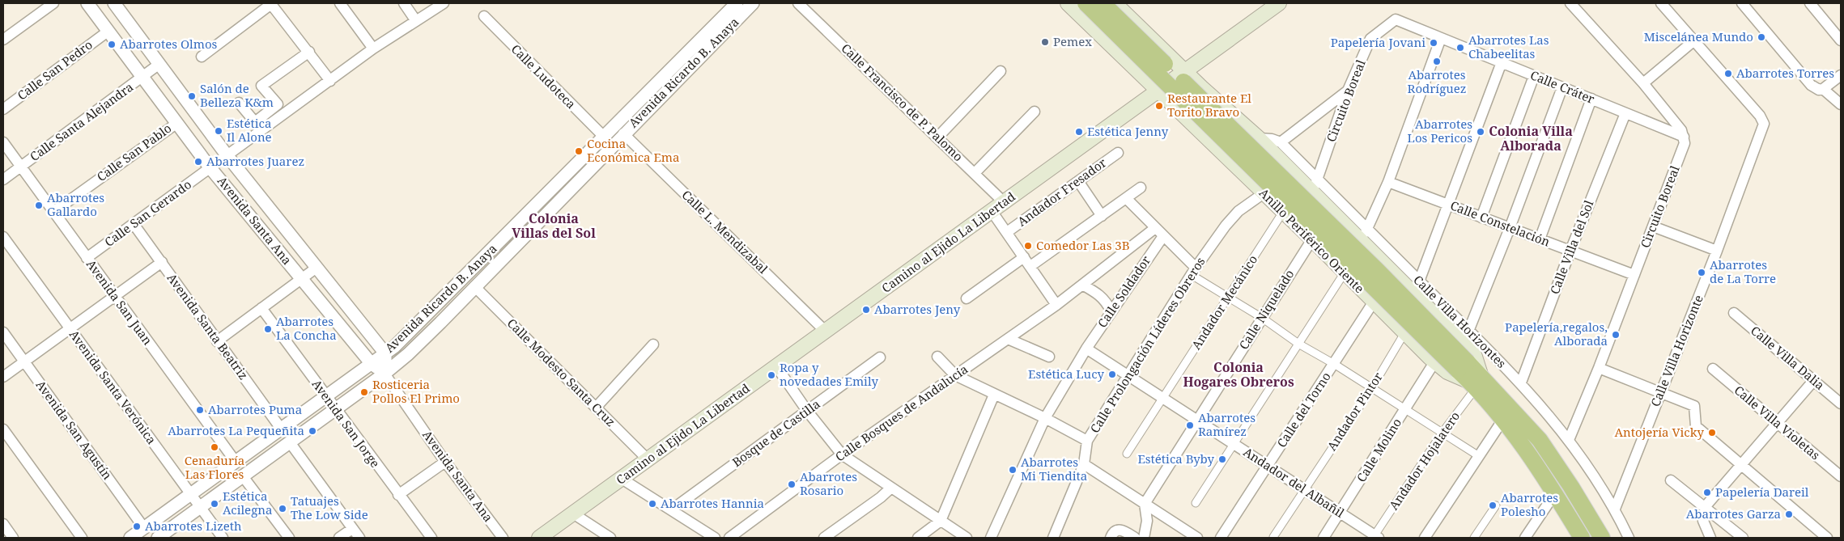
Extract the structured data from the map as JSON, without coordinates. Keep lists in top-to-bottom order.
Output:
{
  "streets": {
    "highway": ["Anillo Periférico Oriente"],
    "main road": ["Camino al Ejido La Libertad"],
    "street": [
      "Calle San Pedro",
      "Avenida Ricardo B. Anaya",
      "Calle Ludoteca",
      "Calle Cráter",
      "Circuito Boreal",
      "Calle Francisco de P. Palomo",
      "Calle Santa Alejandra",
      "Calle San Pablo",
      "Andador Fresador",
      "Calle San Gerardo",
      "Avenida Santa Ana",
      "Calle Constelación",
      "Calle L. Mendizabal",
      "Calle Villa del Sol",
      "Calle Soldador",
      "Avenida San Juan",
      "Andador Mecánico",
      "Calle Niquelado",
      "Calle Villa Horizontes",
      "Avenida Santa Beatriz",
      "Calle Prolongación Líderes Obreros",
      "Calle Villa Horizonte",
      "Calle Villa Dalia",
      "Calle Modesto Santa Cruz",
      "Avenida Santa Verónica",
      "Calle del Torno",
      "Andador Pintor",
      "Calle Bosques de Andalucía",
      "Calle Villa Violetas",
      "Avenida San Jorge",
      "Avenida San Agustín",
      "Bosque de Castilla",
      "Calle Molino",
      "Andador Hojalatero",
      "Andador del Albañil"
    ]
  },
  "crossings": [
    ["Calle San Pedro", "Avenida Santa Ana"],
    ["Avenida Ricardo B. Anaya", "Calle Ludoteca"],
    ["Avenida Ricardo B. Anaya", "Avenida Santa Ana"],
    ["Avenida Ricardo B. Anaya", "Calle L. Mendizabal"],
    ["Avenida Ricardo B. Anaya", "Avenida San Juan"],
    ["Avenida Ricardo B. Anaya", "Avenida Santa Beatriz"],
    ["Avenida Ricardo B. Anaya", "Calle Modesto Santa Cruz"],
    ["Avenida Ricardo B. Anaya", "Avenida Santa Verónica"],
    ["Avenida Ricardo B. Anaya", "Avenida San Jorge"],
    ["Avenida Ricardo B. Anaya", "Avenida San Agustín"],
    ["Calle Cráter", "Circuito Boreal"],
    ["Calle Cráter", "Calle Villa del Sol"],
    ["Circuito Boreal", "Calle Constelación"],
    ["Circuito Boreal", "Anillo Periférico Oriente"],
    ["Circuito Boreal", "Calle Villa Horizontes"],
    ["Calle Francisco de P. Palomo", "Camino al Ejido La Libertad"],
    ["Calle Santa Alejandra", "Avenida Santa Ana"],
    ["Calle Santa Alejandra", "Avenida San Juan"],
    ["Calle San Pablo", "Avenida Santa Ana"],
    ["Calle San Pablo", "Avenida San Juan"],
    ["Calle San Gerardo", "Avenida Santa Ana"],
    ["Calle San Gerardo", "Avenida San Juan"],
    ["Calle San Gerardo", "Avenida Santa Beatriz"],
    ["Calle Constelación", "Calle Villa del Sol"],
    ["Calle L. Mendizabal", "Camino al Ejido La Libertad"],
    ["Anillo Periférico Oriente", "Camino al Ejido La Libertad"],
    ["Anillo Periférico Oriente", "Andador Mecánico"],
    ["Anillo Periférico Oriente", "Calle Niquelado"],
    ["Anillo Periférico Oriente", "Calle Prolongación Líderes Obreros"],
    ["Anillo Periférico Oriente", "Calle del Torno"],
    ["Anillo Periférico Oriente", "Andador Pintor"],
    ["Anillo Periférico Oriente", "Calle Molino"],
    ["Anillo Periférico Oriente", "Andador Hojalatero"],
    ["Camino al Ejido La Libertad", "Calle Modesto Santa Cruz"],
    ["Calle Villa del Sol", "Calle Villa Horizontes"],
    ["Calle Soldador", "Andador del Albañil"],
    ["Andador Mecánico", "Andador del Albañil"],
    ["Calle Niquelado", "Andador del Albañil"],
    ["Calle Villa Horizontes", "Calle Villa Horizonte"],
    ["Calle Prolongación Líderes Obreros", "Andador del Albañil"],
    ["Calle del Torno", "Andador del Albañil"],
    ["Andador Pintor", "Andador del Albañil"],
    ["Calle Molino", "Andador del Albañil"],
    ["Andador Hojalatero", "Andador del Albañil"]
  ],
  "districts": ["Colonia Villa Alborada", "Colonia Villas del Sol", "Colonia Hogares Obreros"],
  "places": [
    "Miscelánea Mundo",
    "Pemex",
    "Papelería Jovani",
    "Abarrotes Olmos",
    "Abarrotes Las Chabeelitas",
    "Abarrotes Rodríguez",
    "Abarrotes Torres",
    "Salón de Belleza K&m",
    "Restaurante El Torito Bravo",
    "Estética Il Alone",
    "Estética Jenny",
    "Abarrotes Los Pericos",
    "Cocina Económica Ema",
    "Abarrotes Juarez",
    "Abarrotes Gallardo",
    "Comedor Las 3B",
    "Abarrotes de La Torre",
    "Abarrotes Jeny",
    "Abarrotes La Concha",
    "Papelería,regalos, Alborada",
    "Estética Lucy",
    "Ropa y novedades Emily",
    "Rosticeria Pollos El Primo",
    "Abarrotes Puma",
    "Abarrotes Ramírez",
    "Abarrotes La Pequeñita",
    "Antojería Vicky",
    "Cenaduría Las Flores",
    "Estética Byby",
    "Abarrotes Mi Tiendita",
    "Abarrotes Rosario",
    "Papelería Dareil",
    "Estética Acilegna",
    "Abarrotes Hannia",
    "Abarrotes Polesho",
    "Tatuajes The Low Side",
    "Abarrotes Garza",
    "Abarrotes Lizeth"
  ]
}
